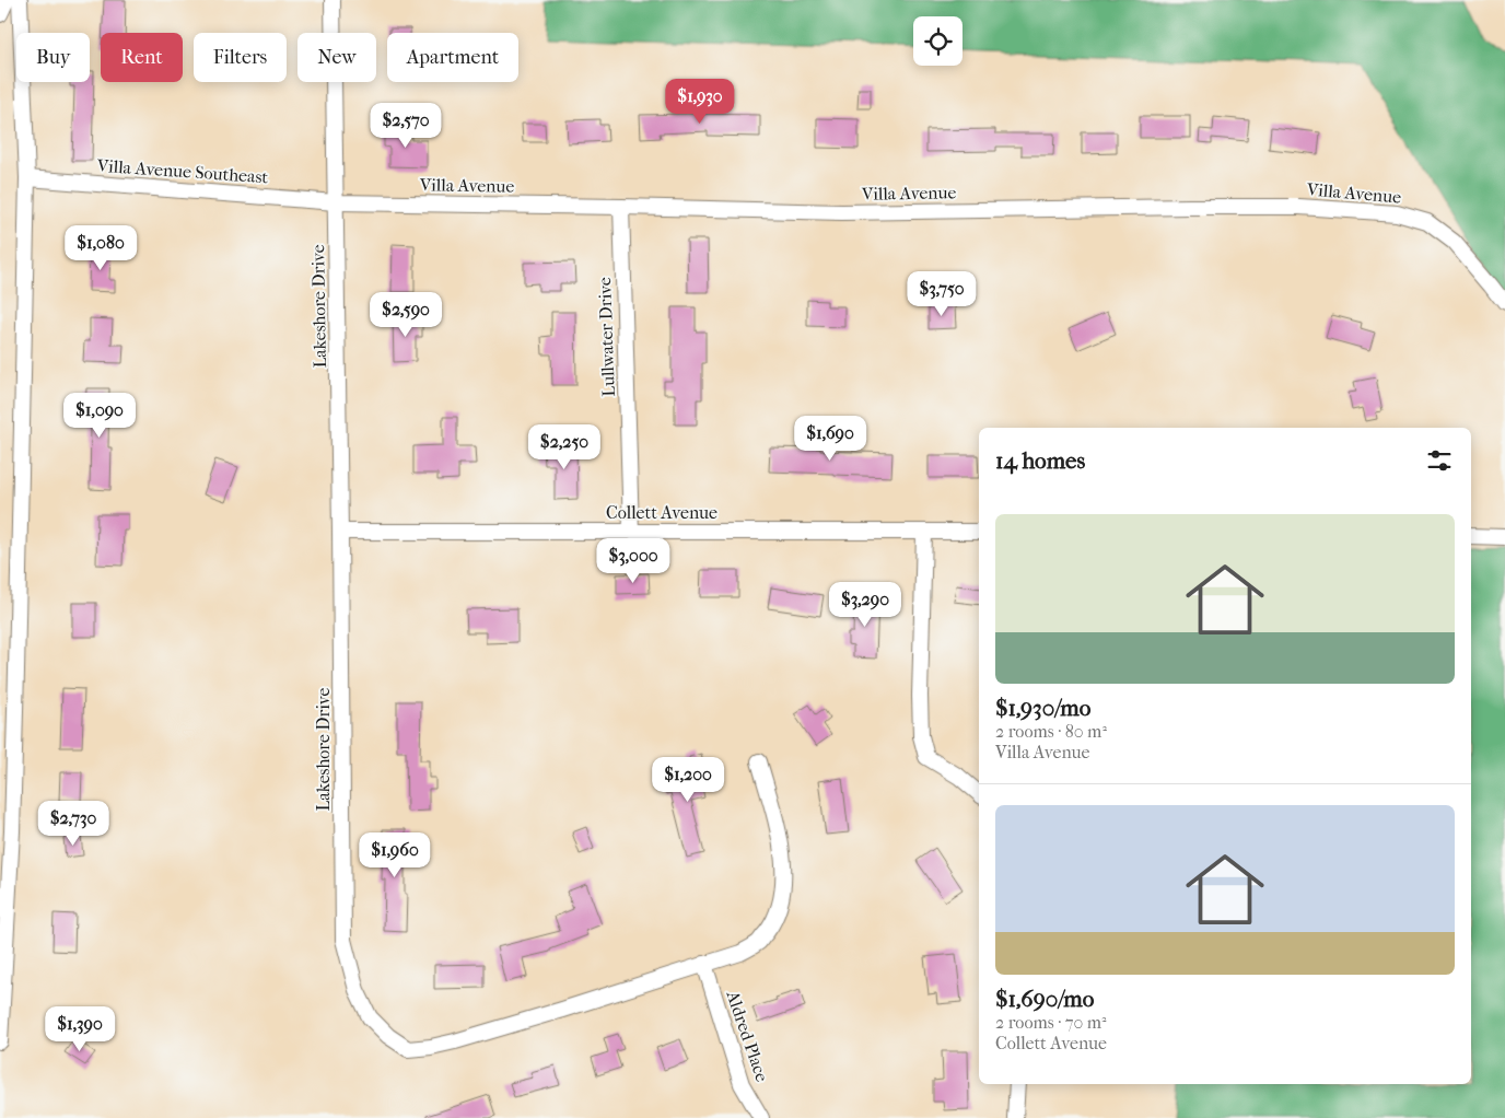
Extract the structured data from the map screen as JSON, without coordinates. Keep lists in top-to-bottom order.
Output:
{
  "streets": {
    "street": [
      "Villa Avenue Southeast",
      "Villa Avenue",
      "Lakeshore Drive",
      "Lullwater Drive",
      "Collett Avenue",
      "Aldred Place"
    ]
  },
  "crossings": [
    ["Villa Avenue Southeast", "Villa Avenue"],
    ["Villa Avenue Southeast", "Lakeshore Drive"],
    ["Villa Avenue", "Lakeshore Drive"],
    ["Villa Avenue", "Lullwater Drive"],
    ["Lakeshore Drive", "Collett Avenue"],
    ["Lakeshore Drive", "Aldred Place"],
    ["Lullwater Drive", "Collett Avenue"]
  ],
  "page": {
    "chip": [
      "Buy",
      "Rent",
      "Filters",
      "New",
      "Apartment"
    ],
    "price": [
      "$1,930",
      "$2,570",
      "$1,080",
      "$3,750",
      "$2,590",
      "$1,090",
      "$1,690",
      "$2,250",
      "$3,000",
      "$3,290",
      "$1,200",
      "$2,730",
      "$1,960",
      "$1,390"
    ],
    "heading": "14 homes",
    "list": [
      {
        "name": "$1,930/mo",
        "note": "2 rooms · 80 m² · Villa Avenue"
      },
      {
        "name": "$1,690/mo",
        "note": "2 rooms · 70 m² · Collett Avenue"
      }
    ]
  }
}
